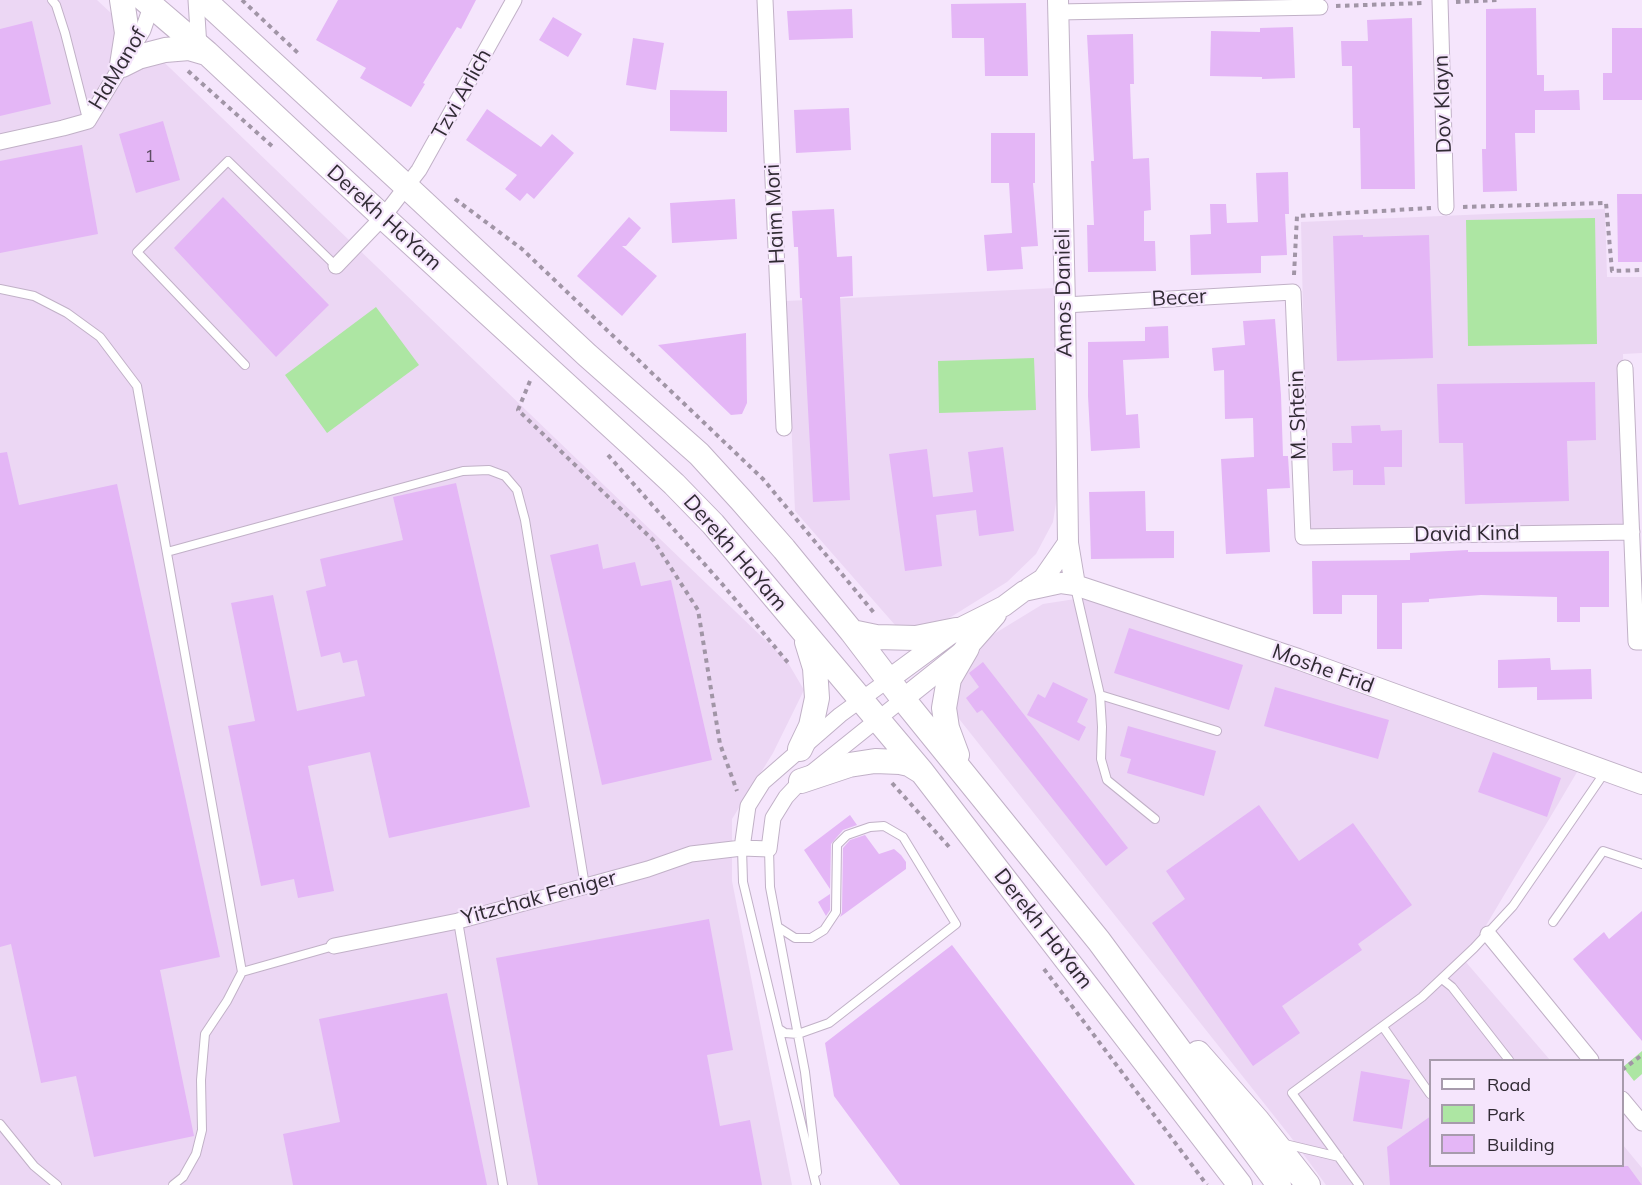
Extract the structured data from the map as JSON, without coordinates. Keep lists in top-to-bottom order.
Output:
{
  "streets": {
    "main road": ["Derekh HaYam"],
    "street": [
      "HaManof",
      "Tzvi Arlich",
      "Dov Klayn",
      "Haim Mori",
      "Amos Danieli",
      "Becer",
      "M. Shtein",
      "David Kind",
      "Moshe Frid",
      "Yitzchak Feniger"
    ]
  },
  "crossings": [
    ["HaManof", "Derekh HaYam"],
    ["Tzvi Arlich", "Derekh HaYam"],
    ["Derekh HaYam", "Moshe Frid"],
    ["Amos Danieli", "Becer"],
    ["Amos Danieli", "Moshe Frid"],
    ["Becer", "M. Shtein"],
    ["M. Shtein", "David Kind"]
  ],
  "house_numbers": ["1"],
  "legend": ["Road", "Park", "Building"]
}
